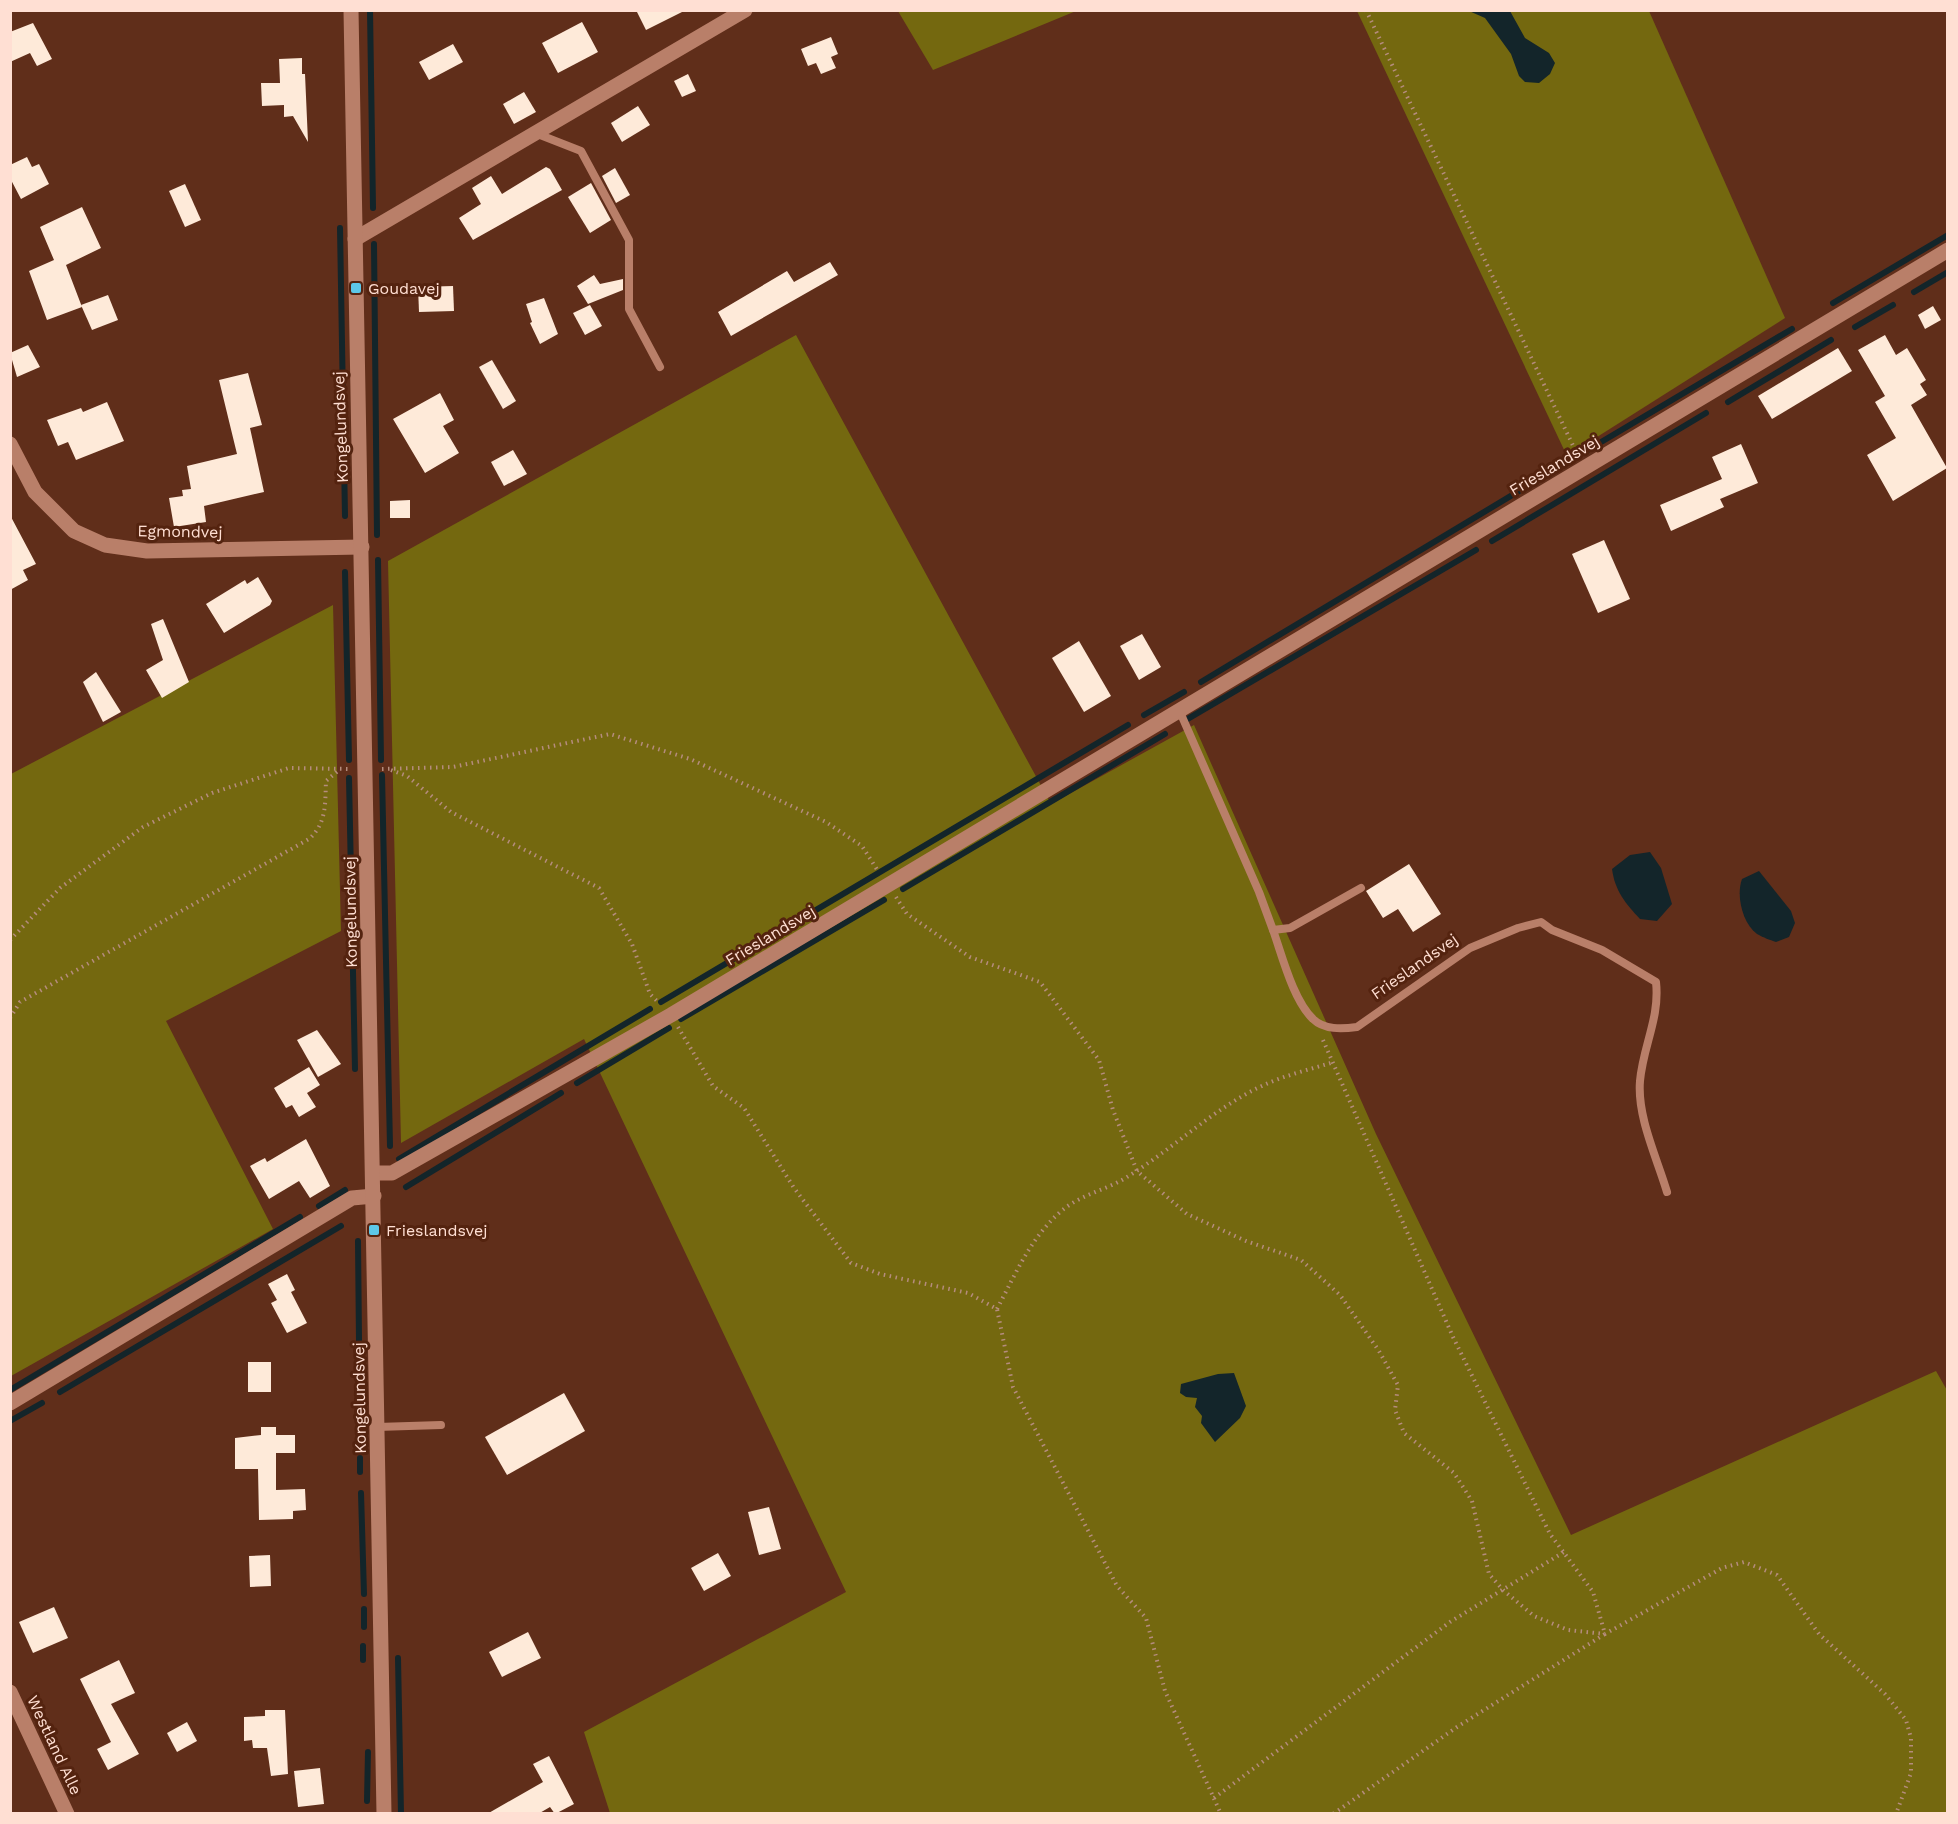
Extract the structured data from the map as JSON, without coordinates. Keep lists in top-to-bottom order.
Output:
{
  "streets": {
    "street": [
      "Kongelundsvej",
      "Frieslandsvej",
      "Egmondvej",
      "Westland Alle"
    ]
  },
  "crossings": [
    ["Kongelundsvej", "Frieslandsvej"],
    ["Kongelundsvej", "Egmondvej"]
  ],
  "places": {
    "transit": ["Goudavej", "Frieslandsvej"]
  }
}
